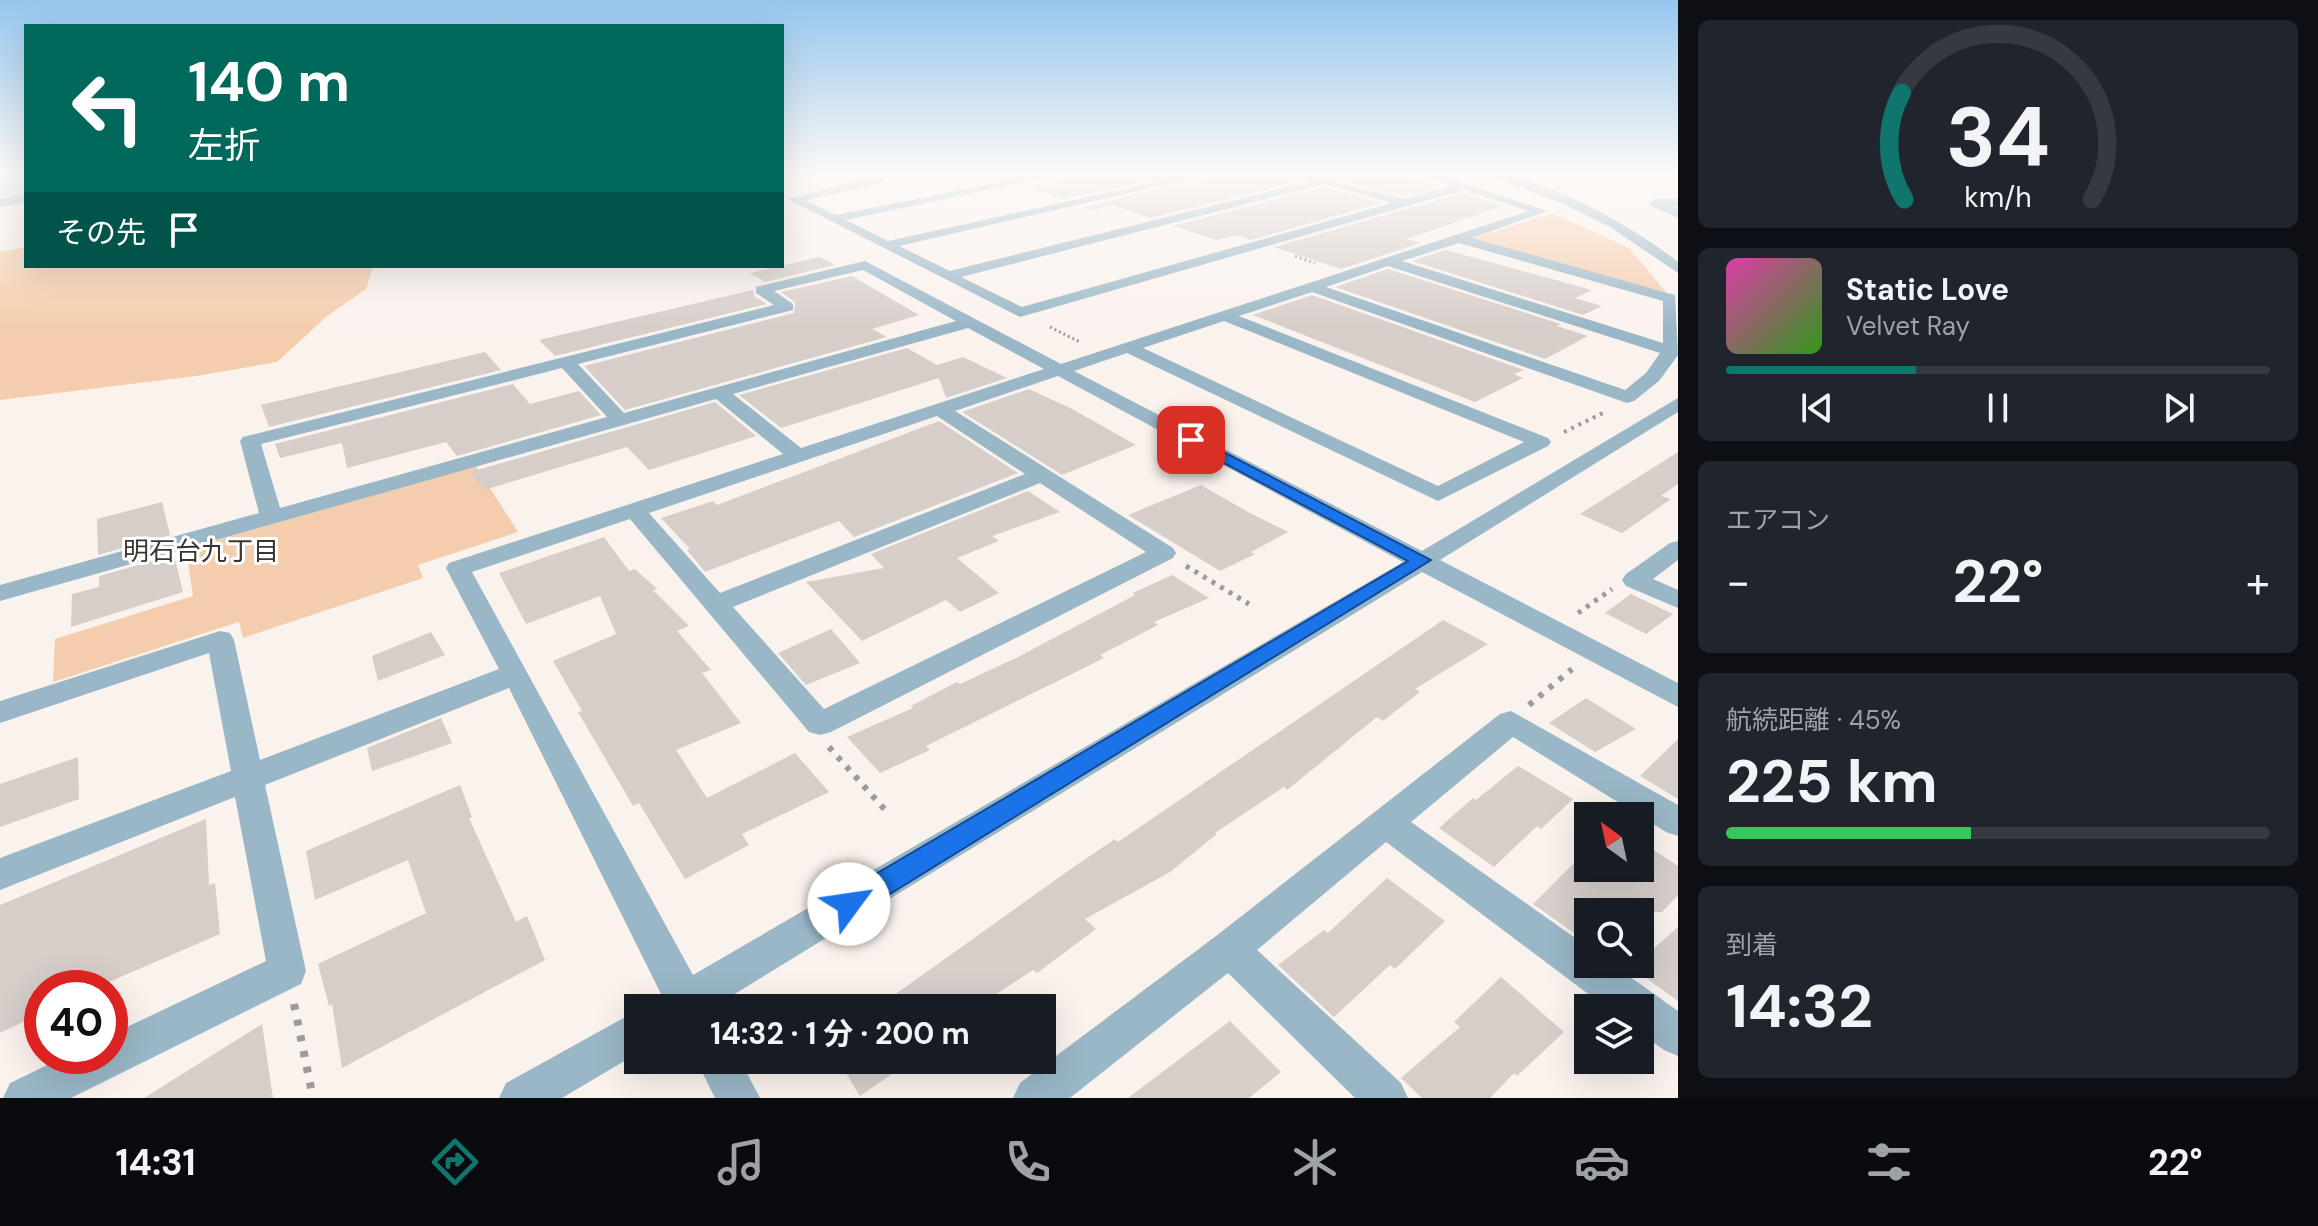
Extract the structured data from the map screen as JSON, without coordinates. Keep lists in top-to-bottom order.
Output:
{
  "districts": ["明石台九丁目"],
  "north": "top left",
  "page": {
    "turn": ["140 m", "左折"],
    "then": "その先",
    "song": ["Static Love", "Velvet Ray"],
    "tile": [
      "エアコン",
      ["航続距離 · 45%", "225 km"],
      ["到着", "14:32"]
    ],
    "heat": ["−", "22°", "+"],
    "limit": "40",
    "trip": "14:32 · 1 分 · 200 m",
    "tabs": ["14:31", "22°"],
    "gauge": ["34", "km/h"]
  }
}
